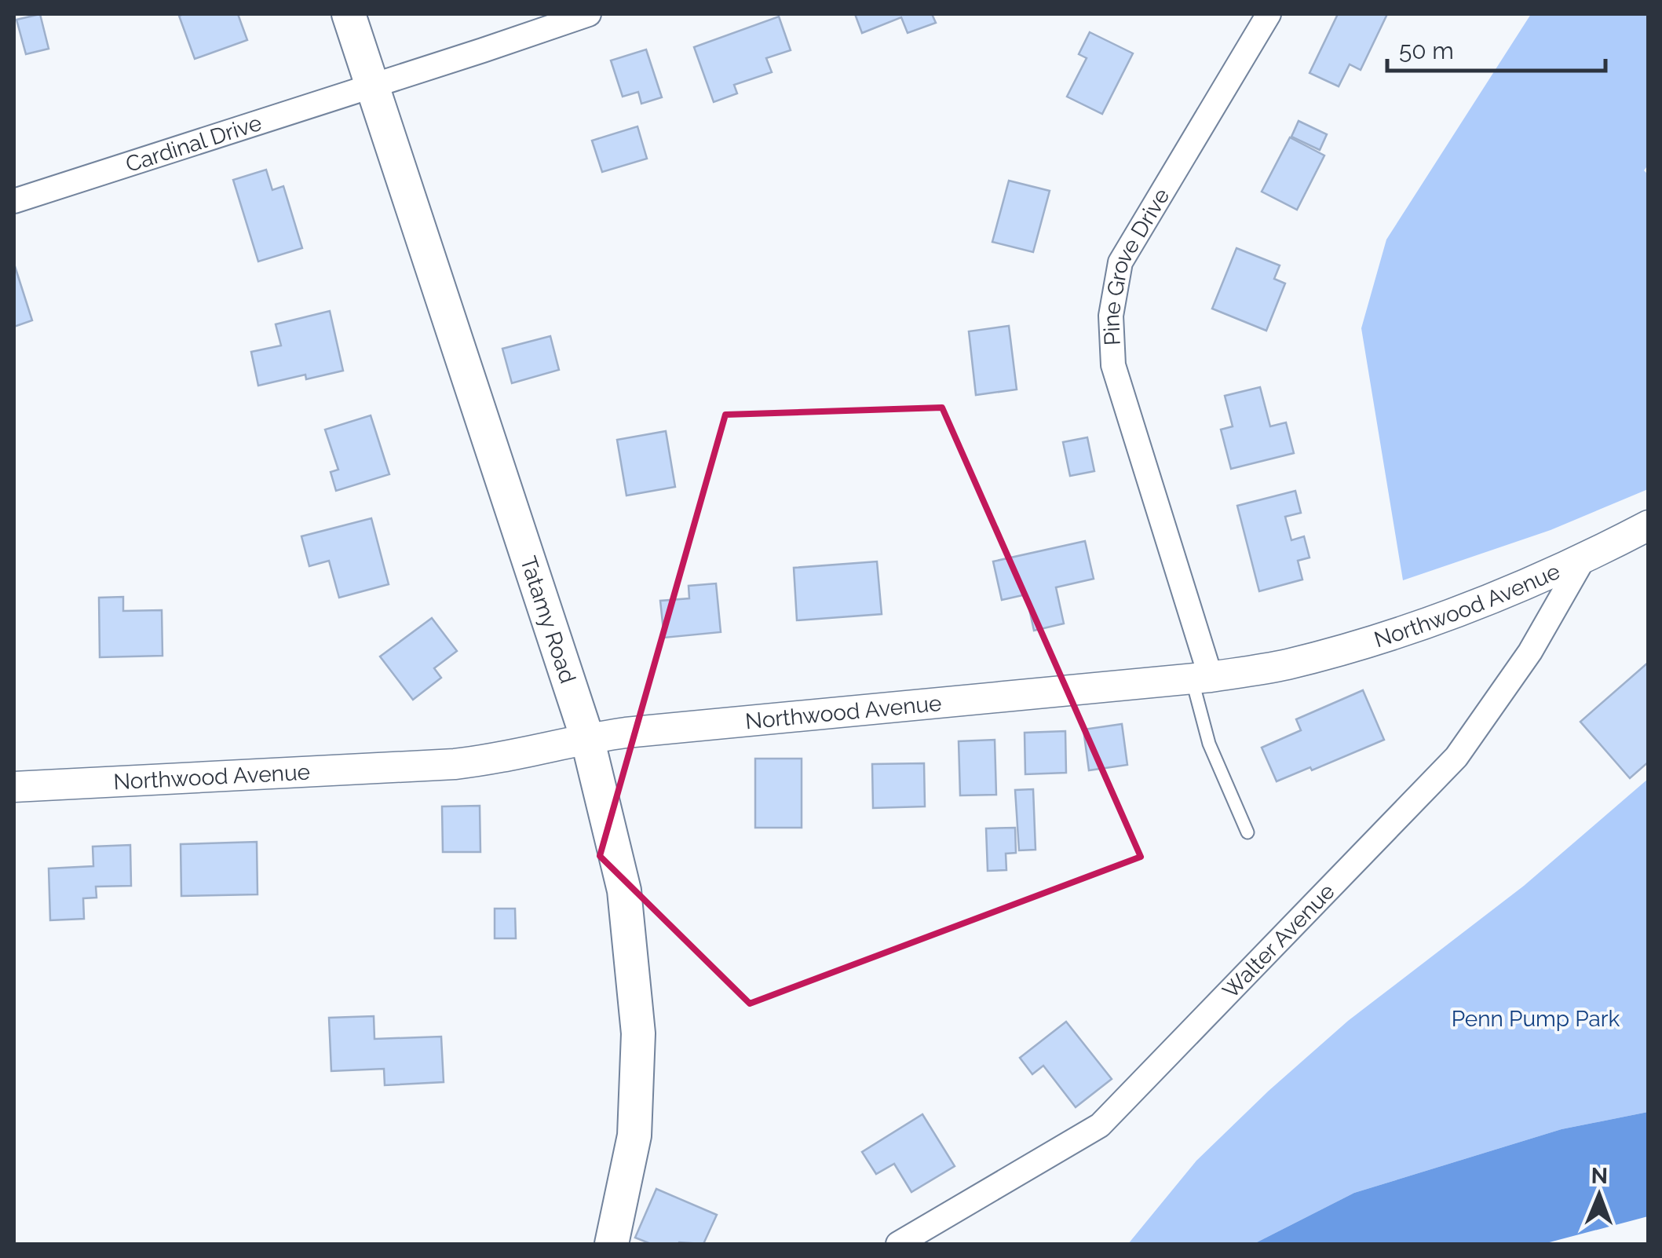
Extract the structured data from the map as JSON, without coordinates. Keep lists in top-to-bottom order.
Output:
{
  "streets": {
    "main road": ["Tatamy Road"],
    "street": [
      "Cardinal Drive",
      "Pine Grove Drive",
      "Northwood Avenue",
      "Walter Avenue"
    ]
  },
  "crossings": [
    ["Cardinal Drive", "Tatamy Road"],
    ["Pine Grove Drive", "Northwood Avenue"],
    ["Northwood Avenue", "Tatamy Road"],
    ["Northwood Avenue", "Walter Avenue"]
  ],
  "parks": ["Penn Pump Park"],
  "scale_bar": "50 m",
  "north": "top"
}
